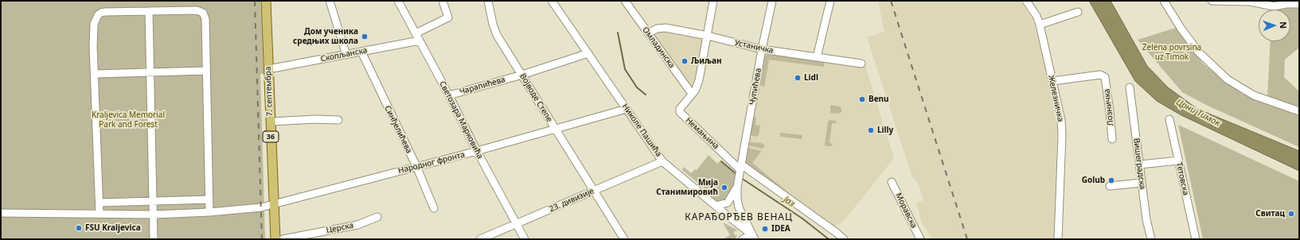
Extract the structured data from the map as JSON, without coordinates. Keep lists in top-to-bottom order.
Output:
{
  "streets": {
    "main road": ["7. септембра", "36"],
    "street": [
      "Устаничка",
      "Омладинска",
      "Скопљанска",
      "Чарапићева",
      "Чупићева",
      "Војводе Степе",
      "Железничка",
      "Лозничка",
      "Светозара Марковића",
      "Синђелићева",
      "Николе Пашића",
      "Немањина",
      "Народног фронта",
      "Вишеградска",
      "Тетовска",
      "23. дивизије",
      "Моравска",
      "Церска"
    ]
  },
  "crossings": [
    ["Устаничка", "Омладинска"],
    ["Устаничка", "Чупићева"],
    ["Устаничка", "Немањина"],
    ["Омладинска", "Немањина"],
    ["Скопљанска", "7. септембра"],
    ["Скопљанска", "Светозара Марковића"],
    ["Скопљанска", "Синђелићева"],
    ["Чарапићева", "Војводе Степе"],
    ["Чарапићева", "Светозара Марковића"],
    ["Чарапићева", "Николе Пашића"],
    ["Чупићева", "Немањина"],
    ["7. септембра", "Народног фронта"],
    ["Војводе Степе", "Народног фронта"],
    ["Војводе Степе", "23. дивизије"],
    ["Железничка", "Лозничка"],
    ["Светозара Марковића", "Народног фронта"],
    ["Светозара Марковића", "23. дивизије"],
    ["Синђелићева", "Народног фронта"],
    ["Николе Пашића", "Народног фронта"],
    ["Николе Пашића", "23. дивизије"]
  ],
  "districts": ["КАРАЂОРЂЕВ ВЕНАЦ"],
  "water": ["Црни Тимок", "Јаз"],
  "parks": ["Zelena povrsina uz Timok", "Kraljevica Memorial Park and Forest"],
  "places": [
    "Дом ученика средњих школа",
    "Љиљан",
    "Lidl",
    "Benu",
    "Lilly",
    "Golub",
    "Мија Станимировић",
    "Свитац",
    "FSU Kraljevica",
    "IDEA"
  ],
  "north": "right"
}
